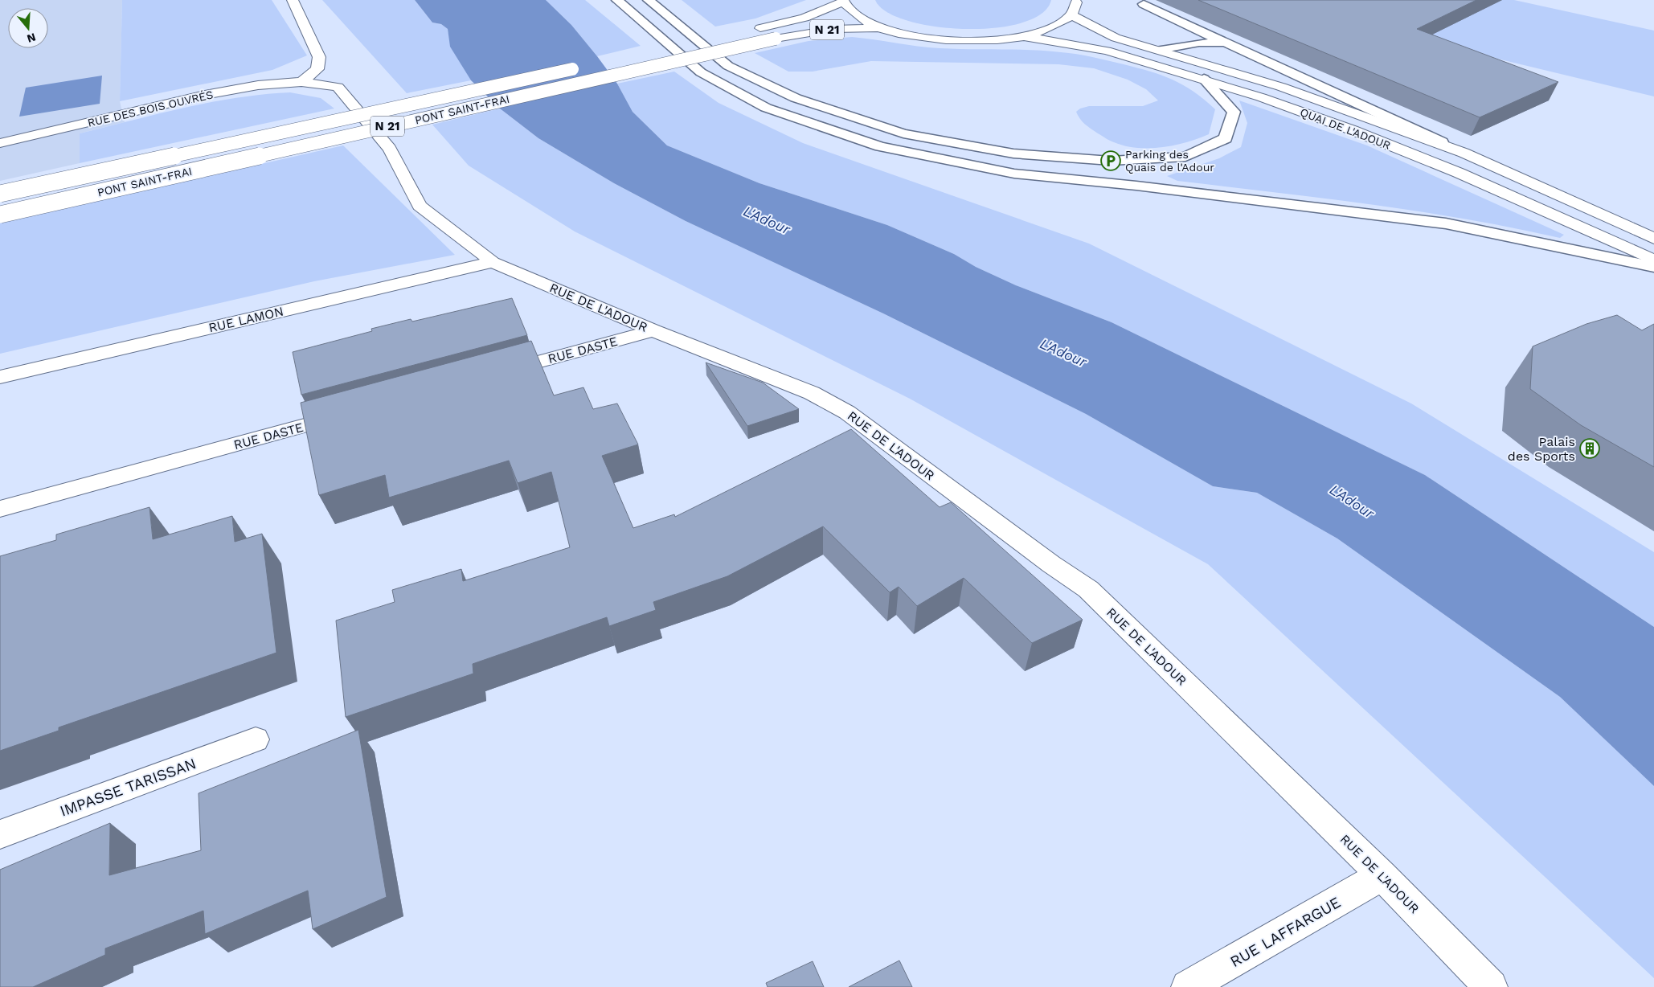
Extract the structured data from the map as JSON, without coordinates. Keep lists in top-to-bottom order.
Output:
{
  "streets": {
    "main road": [
      "N 21",
      "RUE DES BOIS OUVRÉS",
      "PONT SAINT-FRAI",
      "QUAI DE L'ADOUR",
      "RUE DE L'ADOUR",
      "RUE LAMON",
      "RUE DASTE",
      "IMPASSE TARISSAN",
      "RUE LAFFARGUE"
    ]
  },
  "crossings": [
    ["RUE DES BOIS OUVRÉS", "RUE DE L'ADOUR"],
    ["RUE DE L'ADOUR", "RUE LAMON"],
    ["RUE DE L'ADOUR", "RUE DASTE"],
    ["RUE DE L'ADOUR", "RUE LAFFARGUE"]
  ],
  "water": ["L'Adour"],
  "places": {
    "parking": ["Parking des Quais de l'Adour"],
    "building": ["Palais des Sports"]
  },
  "north": "bottom"
}
